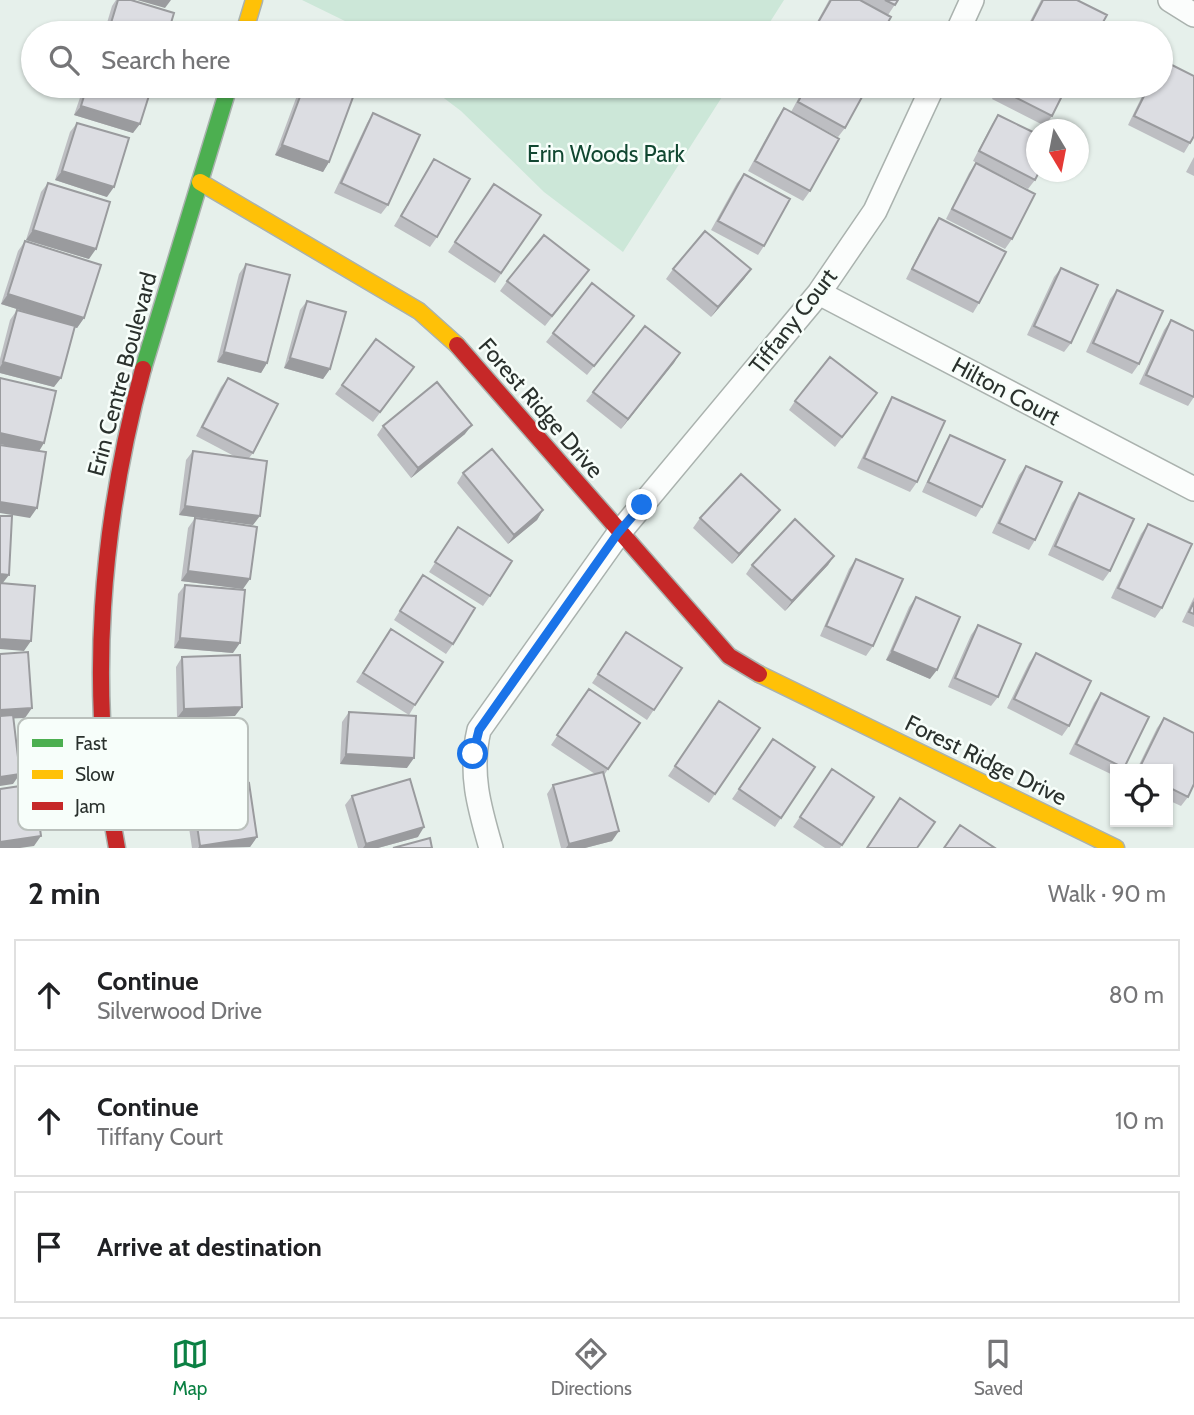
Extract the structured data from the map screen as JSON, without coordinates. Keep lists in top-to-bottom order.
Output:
{
  "streets": {
    "street": [
      "Tiffany Court",
      "Erin Centre Boulevard",
      "Hilton Court",
      "Forest Ridge Drive"
    ]
  },
  "crossings": [
    ["Tiffany Court", "Hilton Court"],
    ["Tiffany Court", "Forest Ridge Drive"],
    ["Erin Centre Boulevard", "Forest Ridge Drive"]
  ],
  "parks": ["Erin Woods Park"],
  "legend": ["Fast", "Slow", "Jam"],
  "north": "bottom",
  "page": {
    "search": "Search here",
    "heading": ["2 min", "Walk · 90 m"],
    "list": [
      ["Continue", "Silverwood Drive", "80 m"],
      ["Continue", "Tiffany Court", "10 m"],
      "Arrive at destination"
    ],
    "nav": ["Map", "Directions", "Saved"]
  }
}
